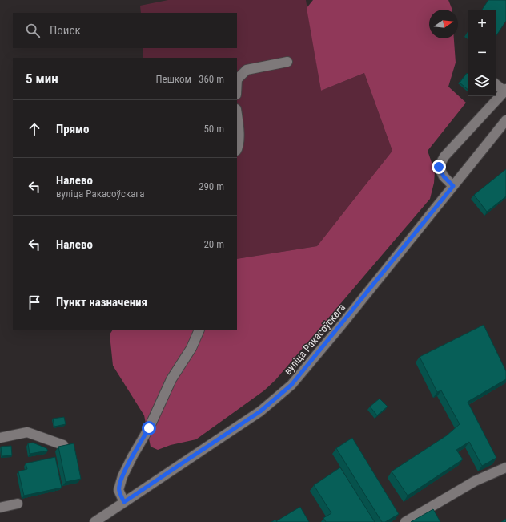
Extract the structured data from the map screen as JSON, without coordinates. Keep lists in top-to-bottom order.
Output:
{
  "streets": {
    "street": ["вуліца Ракасоўскага"]
  },
  "north": "right",
  "page": {
    "map_buttons": ["+", "−"],
    "search": "Поиск",
    "heading": ["5 мин", "Пешком · 360 m"],
    "list": [
      ["Прямо", "50 m"],
      ["Налево", "вуліца Ракасоўскага", "290 m"],
      ["Налево", "20 m"],
      "Пункт назначения"
    ]
  }
}
